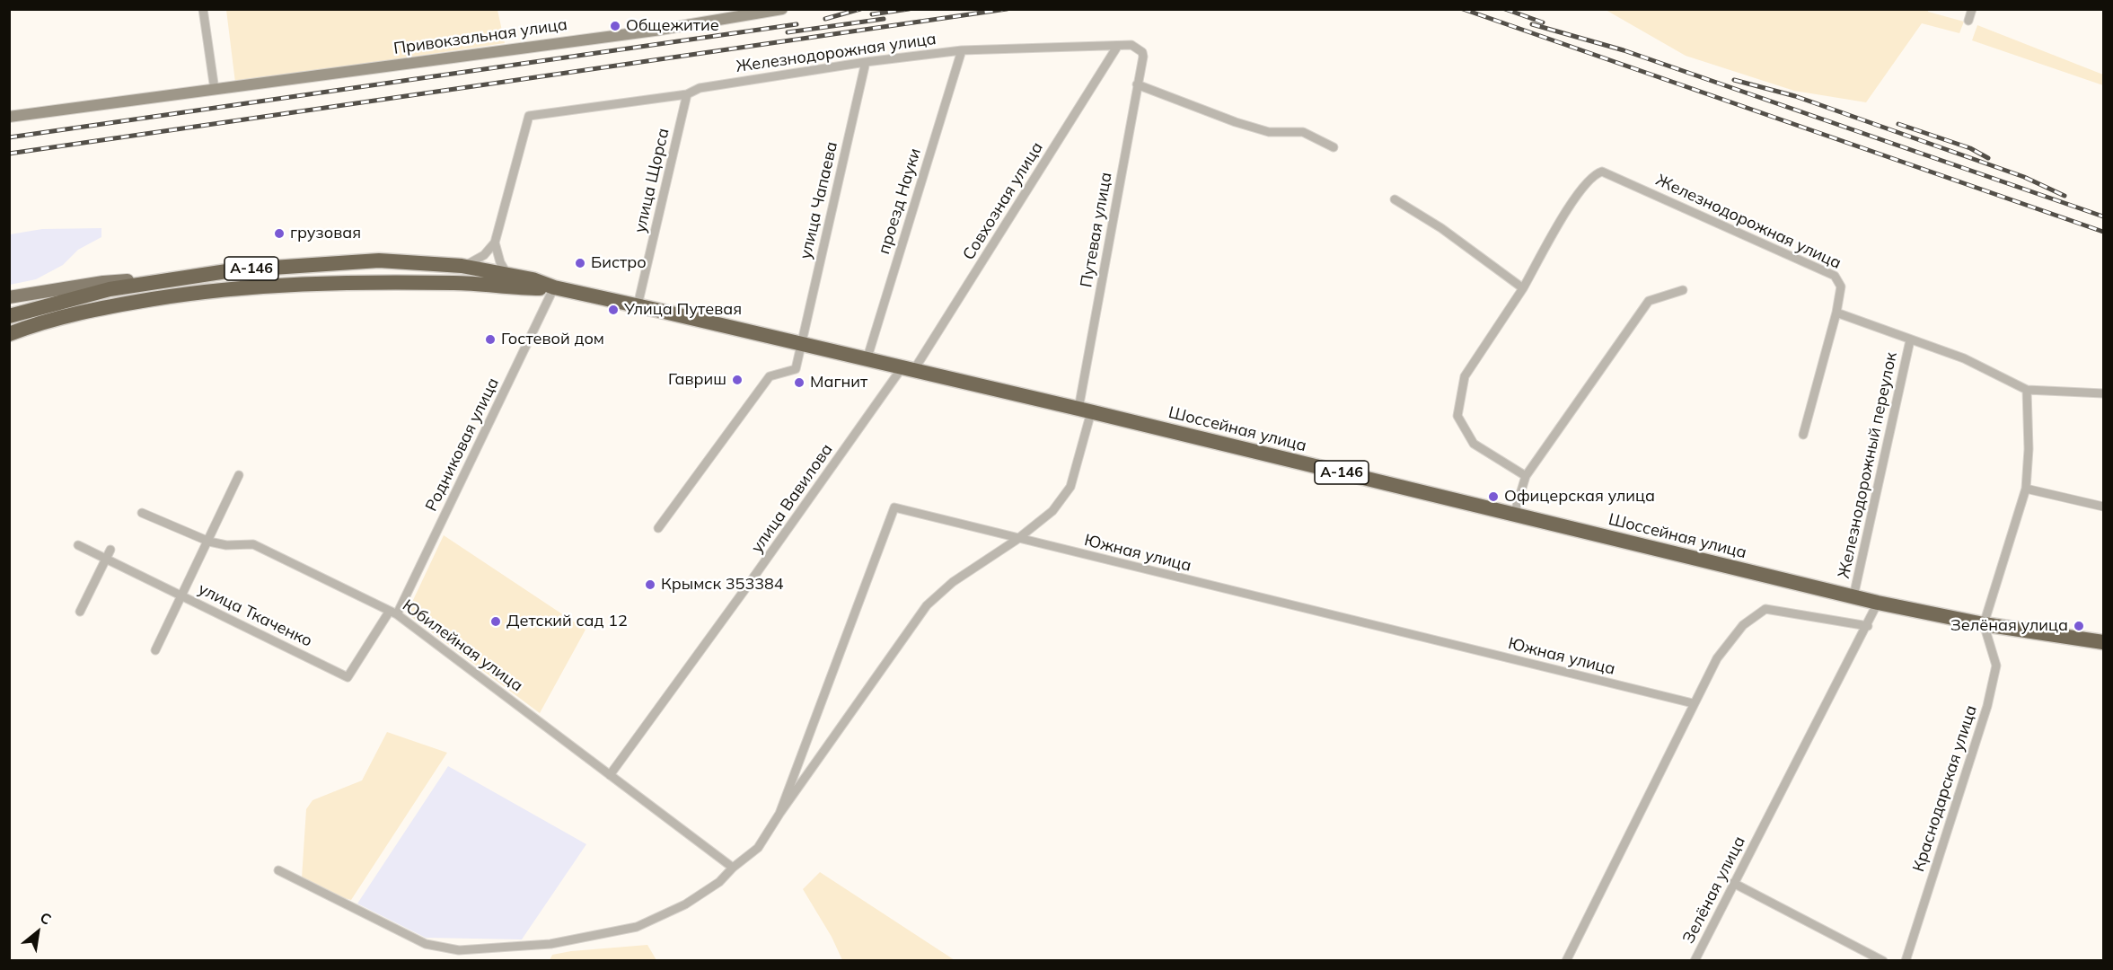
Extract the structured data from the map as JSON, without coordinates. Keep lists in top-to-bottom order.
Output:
{
  "streets": {
    "highway": ["А-146", "Шоссейная улица"],
    "main road": ["Привокзальная улица"],
    "street": [
      "Железнодорожная улица",
      "улица Щорса",
      "улица Чапаева",
      "проезд Науки",
      "Совхозная улица",
      "Путевая улица",
      "Родниковая улица",
      "Железнодорожный переулок",
      "улица Вавилова",
      "Южная улица",
      "улица Ткаченко",
      "Юбилейная улица",
      "Краснодарская улица",
      "Зелёная улица"
    ]
  },
  "crossings": [
    ["Железнодорожная улица", "улица Щорса"],
    ["Железнодорожная улица", "улица Чапаева"],
    ["Железнодорожная улица", "проезд Науки"],
    ["Железнодорожная улица", "Совхозная улица"],
    ["Железнодорожная улица", "Путевая улица"],
    ["улица Щорса", "Шоссейная улица"],
    ["улица Чапаева", "Шоссейная улица"],
    ["проезд Науки", "Шоссейная улица"],
    ["Совхозная улица", "Шоссейная улица"],
    ["Совхозная улица", "улица Вавилова"],
    ["Путевая улица", "Шоссейная улица"],
    ["Путевая улица", "Южная улица"],
    ["А-146", "Шоссейная улица"],
    ["А-146", "Родниковая улица"],
    ["Шоссейная улица", "Родниковая улица"],
    ["Шоссейная улица", "Железнодорожный переулок"],
    ["Шоссейная улица", "улица Вавилова"],
    ["Шоссейная улица", "Краснодарская улица"],
    ["Шоссейная улица", "Зелёная улица"],
    ["Родниковая улица", "улица Ткаченко"],
    ["Родниковая улица", "Юбилейная улица"],
    ["улица Вавилова", "Юбилейная улица"],
    ["улица Ткаченко", "Юбилейная улица"]
  ],
  "places": [
    "Общежитие",
    "грузовая",
    "Бистро",
    "Улица Путевая",
    "Гостевой дом",
    "Гавриш",
    "Магнит",
    "Офицерская улица",
    "Крымск 353384",
    "Детский сад 12",
    "Зелёная улица"
  ],
  "north": "top right"
}
